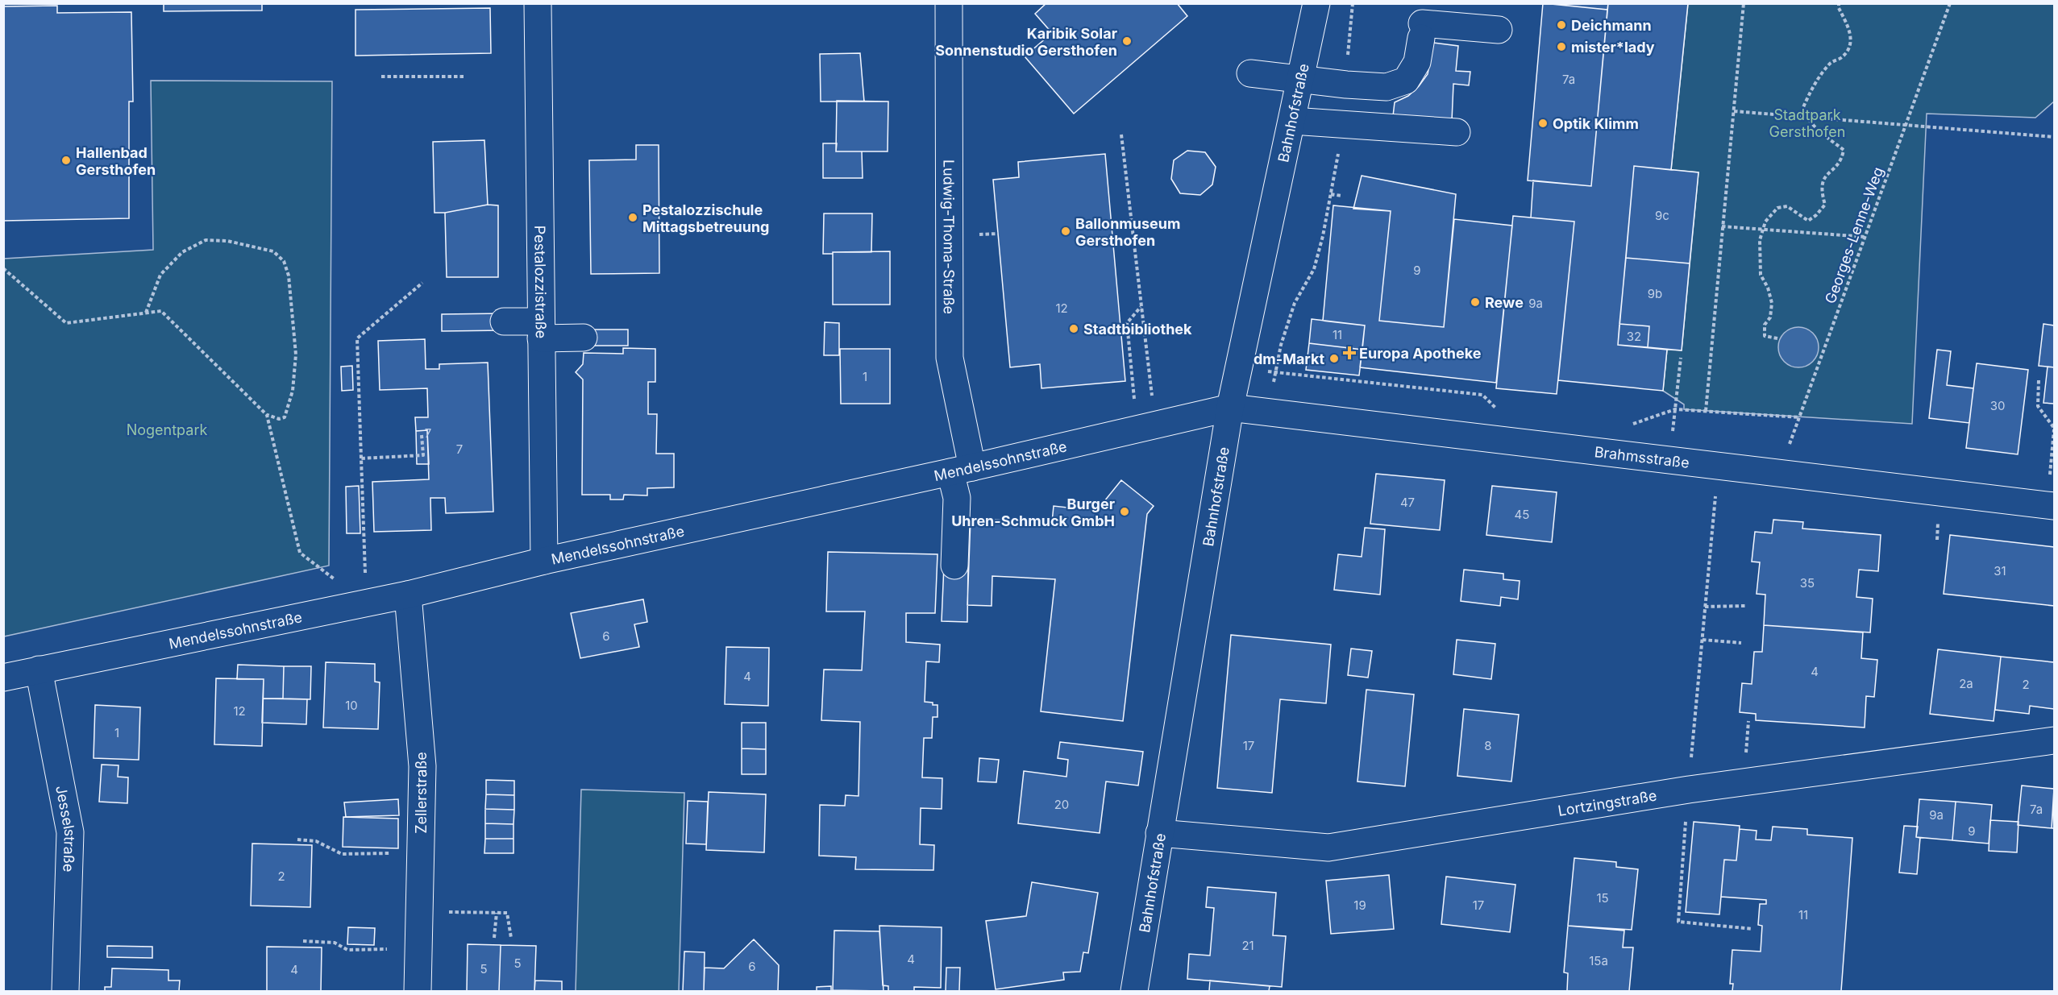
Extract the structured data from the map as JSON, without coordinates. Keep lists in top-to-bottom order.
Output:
{
  "streets": {
    "street": [
      "Bahnhofstraße",
      "Ludwig-Thoma-Straße",
      "Pestalozzistraße",
      "Brahmsstraße",
      "Mendelssohnstraße",
      "Zellerstraße",
      "Lortzingstraße",
      "Jesselstraße"
    ],
    "path": ["Georges-Lenne-Weg"]
  },
  "crossings": [
    ["Bahnhofstraße", "Brahmsstraße"],
    ["Bahnhofstraße", "Mendelssohnstraße"],
    ["Bahnhofstraße", "Lortzingstraße"],
    ["Georges-Lenne-Weg", "Brahmsstraße"],
    ["Ludwig-Thoma-Straße", "Mendelssohnstraße"],
    ["Pestalozzistraße", "Mendelssohnstraße"],
    ["Brahmsstraße", "Mendelssohnstraße"],
    ["Mendelssohnstraße", "Zellerstraße"],
    ["Mendelssohnstraße", "Jesselstraße"]
  ],
  "parks": ["Stadtpark Gersthofen", "Nogentpark"],
  "places": {
    "other": [
      "Deichmann",
      "Karibik Solar Sonnenstudio Gersthofen",
      "mister*lady",
      "Optik Klimm",
      "Hallenbad Gersthofen",
      "Pestalozzischule Mittagsbetreuung",
      "Ballonmuseum Gersthofen",
      "Rewe",
      "Stadtbibliothek",
      "dm-Markt",
      "Burger Uhren-Schmuck GmbH"
    ],
    "health": ["Europa Apotheke"]
  },
  "house_numbers": [
    "7a",
    "9c",
    "9",
    "9b",
    "9a",
    "12",
    "11",
    "32",
    "1",
    "30",
    "7",
    "7",
    "47",
    "45",
    "31",
    "35",
    "6",
    "4",
    "4",
    "2a",
    "2",
    "10",
    "12",
    "1",
    "17",
    "8",
    "20",
    "7a",
    "9a",
    "9",
    "2",
    "15",
    "19",
    "17",
    "11",
    "21",
    "4",
    "15a",
    "5",
    "6",
    "5",
    "4"
  ]
}
